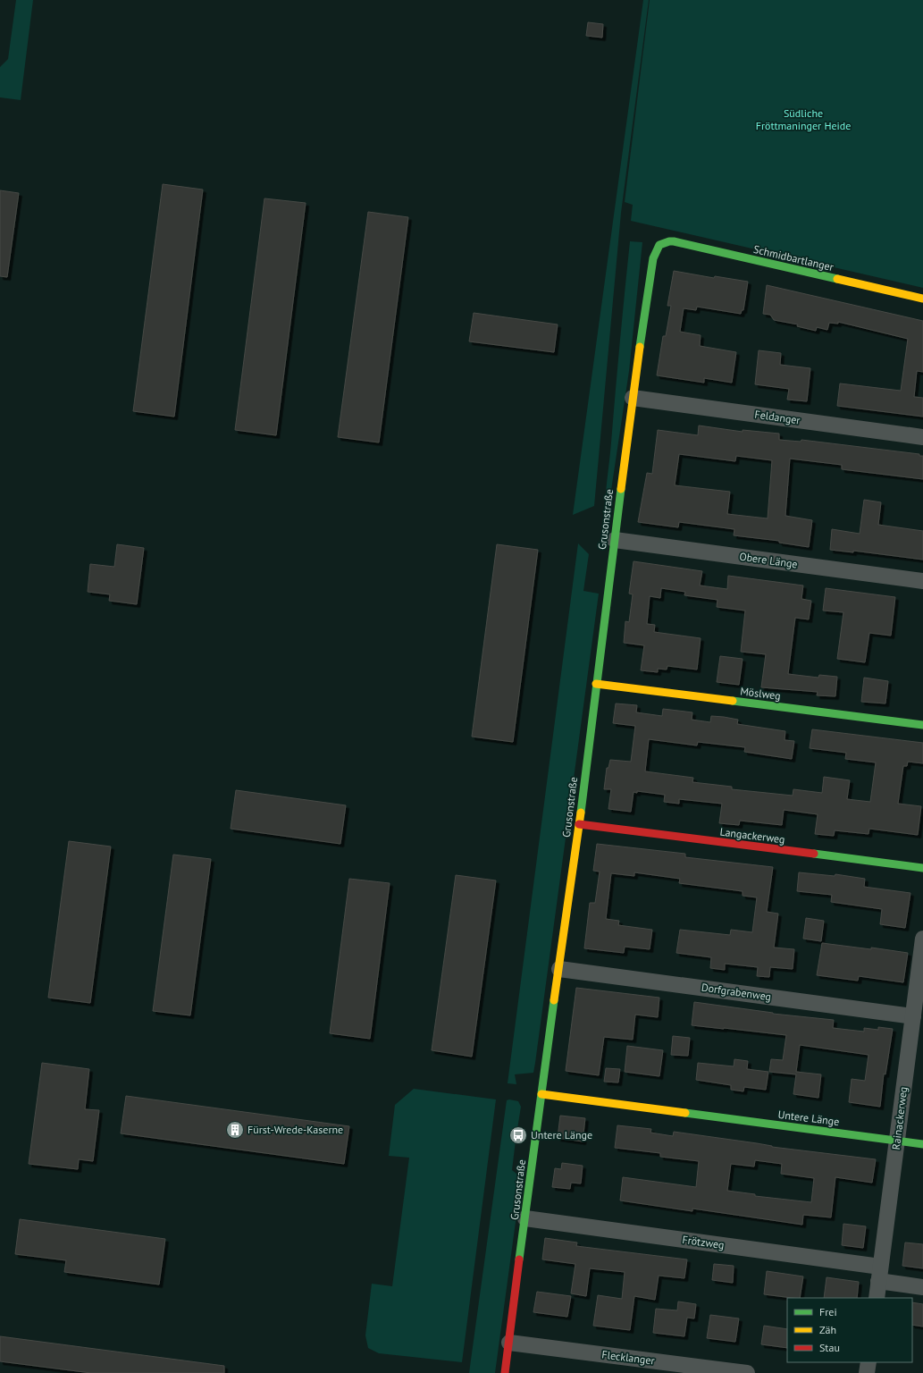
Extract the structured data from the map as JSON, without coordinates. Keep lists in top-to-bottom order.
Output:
{
  "streets": {
    "street": [
      "Schmidbartlanger",
      "Feldanger",
      "Grusonstraße",
      "Obere Länge",
      "Möslweg",
      "Langackerweg",
      "Dorfgrabenweg",
      "Untere Länge",
      "Rainackerweg",
      "Frötzweg",
      "Flecklanger"
    ]
  },
  "crossings": [
    ["Schmidbartlanger", "Grusonstraße"],
    ["Feldanger", "Grusonstraße"],
    ["Grusonstraße", "Obere Länge"],
    ["Grusonstraße", "Möslweg"],
    ["Grusonstraße", "Langackerweg"],
    ["Grusonstraße", "Dorfgrabenweg"],
    ["Grusonstraße", "Untere Länge"],
    ["Grusonstraße", "Frötzweg"],
    ["Grusonstraße", "Flecklanger"],
    ["Dorfgrabenweg", "Rainackerweg"],
    ["Untere Länge", "Rainackerweg"],
    ["Rainackerweg", "Frötzweg"]
  ],
  "parks": ["Südliche Fröttmaninger Heide"],
  "places": {
    "building": ["Fürst-Wrede-Kaserne"],
    "bus stop": ["Untere Länge"]
  },
  "legend": ["Frei", "Zäh", "Stau"]
}
